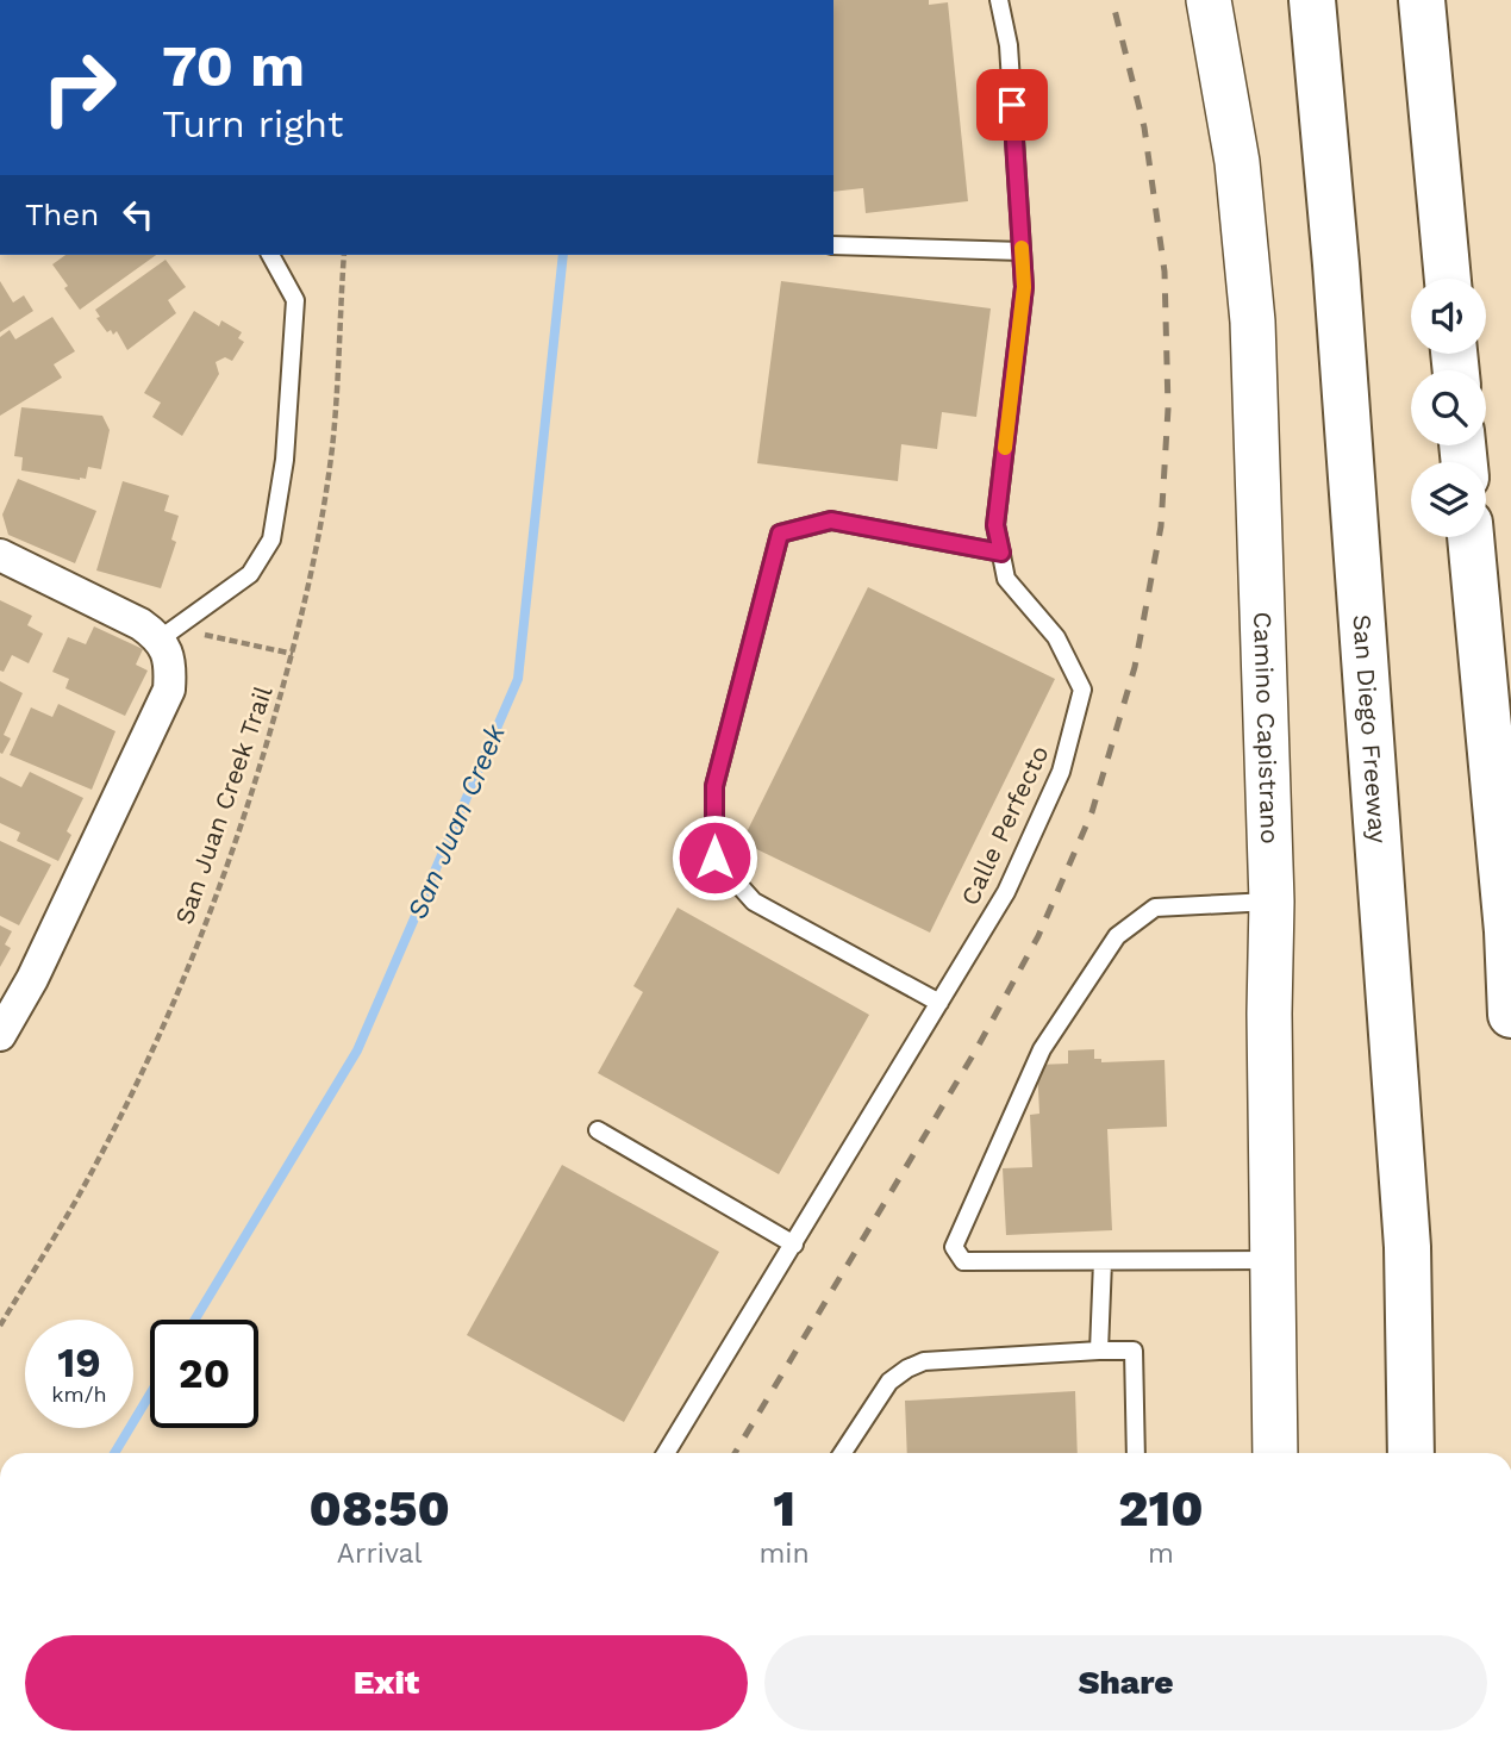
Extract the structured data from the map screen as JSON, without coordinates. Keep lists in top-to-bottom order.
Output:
{
  "streets": {
    "highway": ["San Diego Freeway"],
    "main road": ["Camino Capistrano"],
    "lane": ["Calle Perfecto"],
    "path": ["San Juan Creek Trail"]
  },
  "water": ["San Juan Creek"],
  "page": {
    "turn": ["70 m", "Turn right"],
    "then": "Then",
    "speed": "19 km/h",
    "limit": "20",
    "eta": [
      "08:50",
      "Arrival",
      "1",
      "min",
      "210",
      "m"
    ],
    "buttons": ["Exit", "Share"]
  }
}
